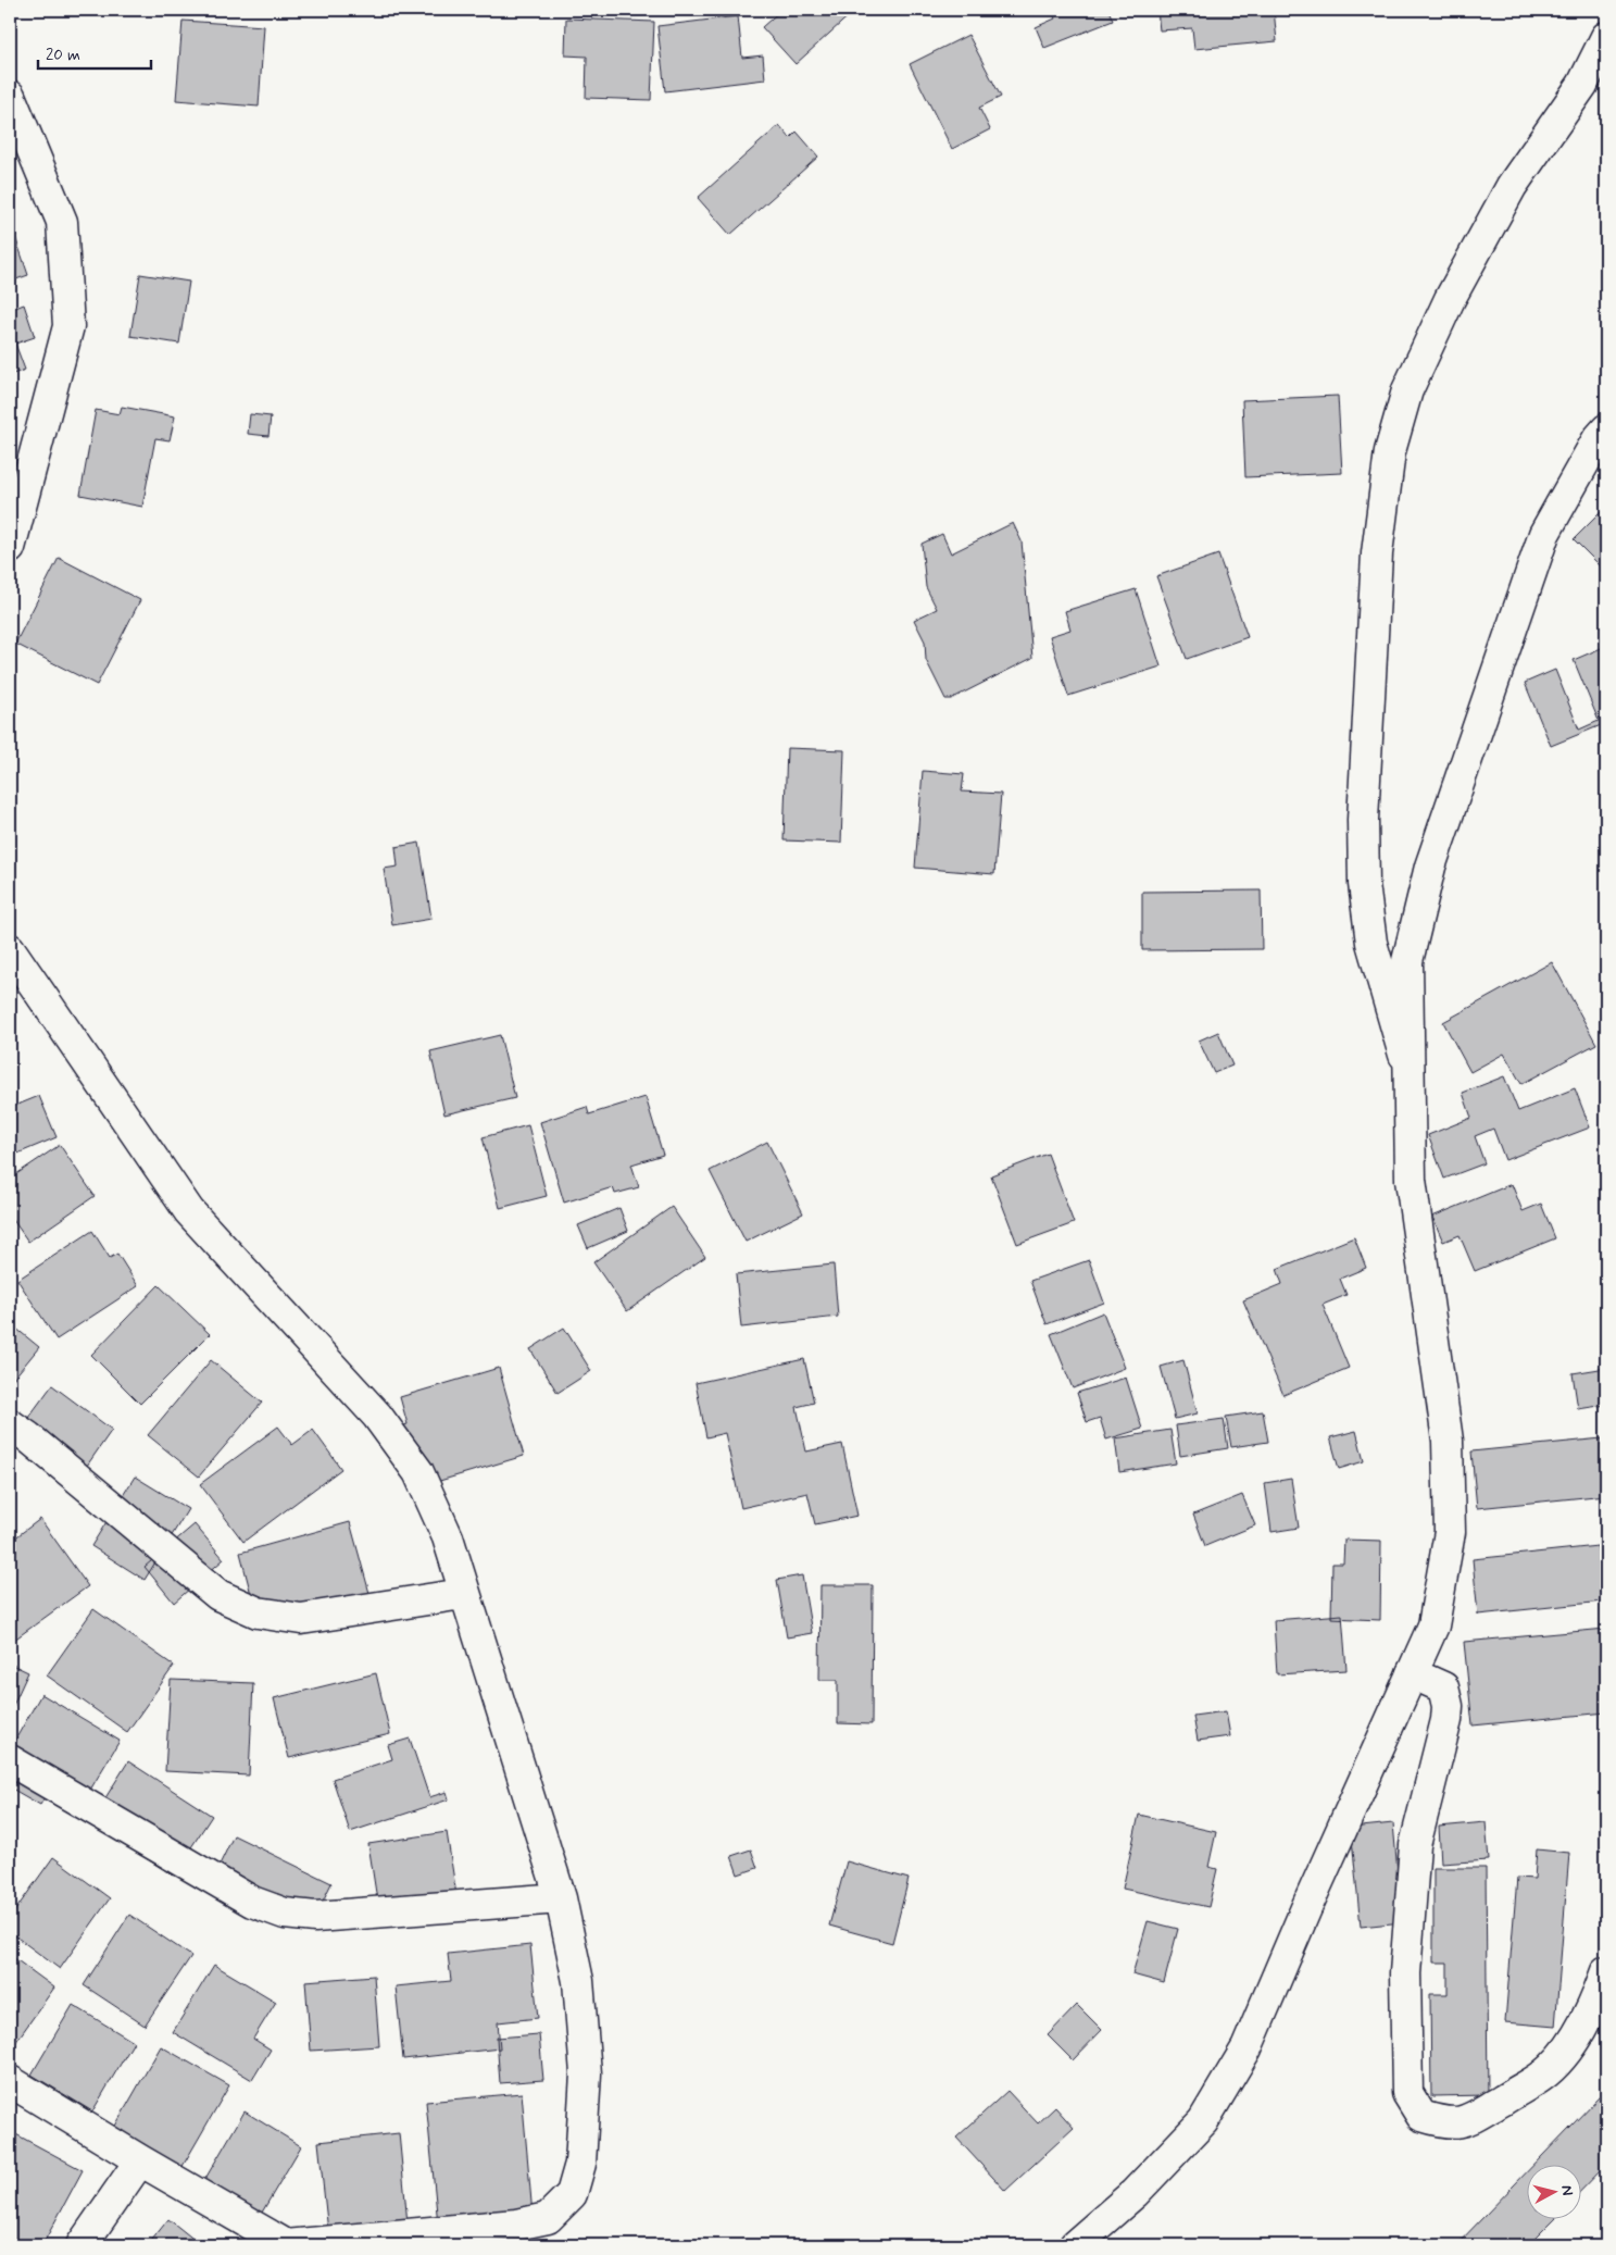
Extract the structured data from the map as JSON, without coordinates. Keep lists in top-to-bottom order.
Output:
{
  "scale_bar": "20 m",
  "north": "right"
}
